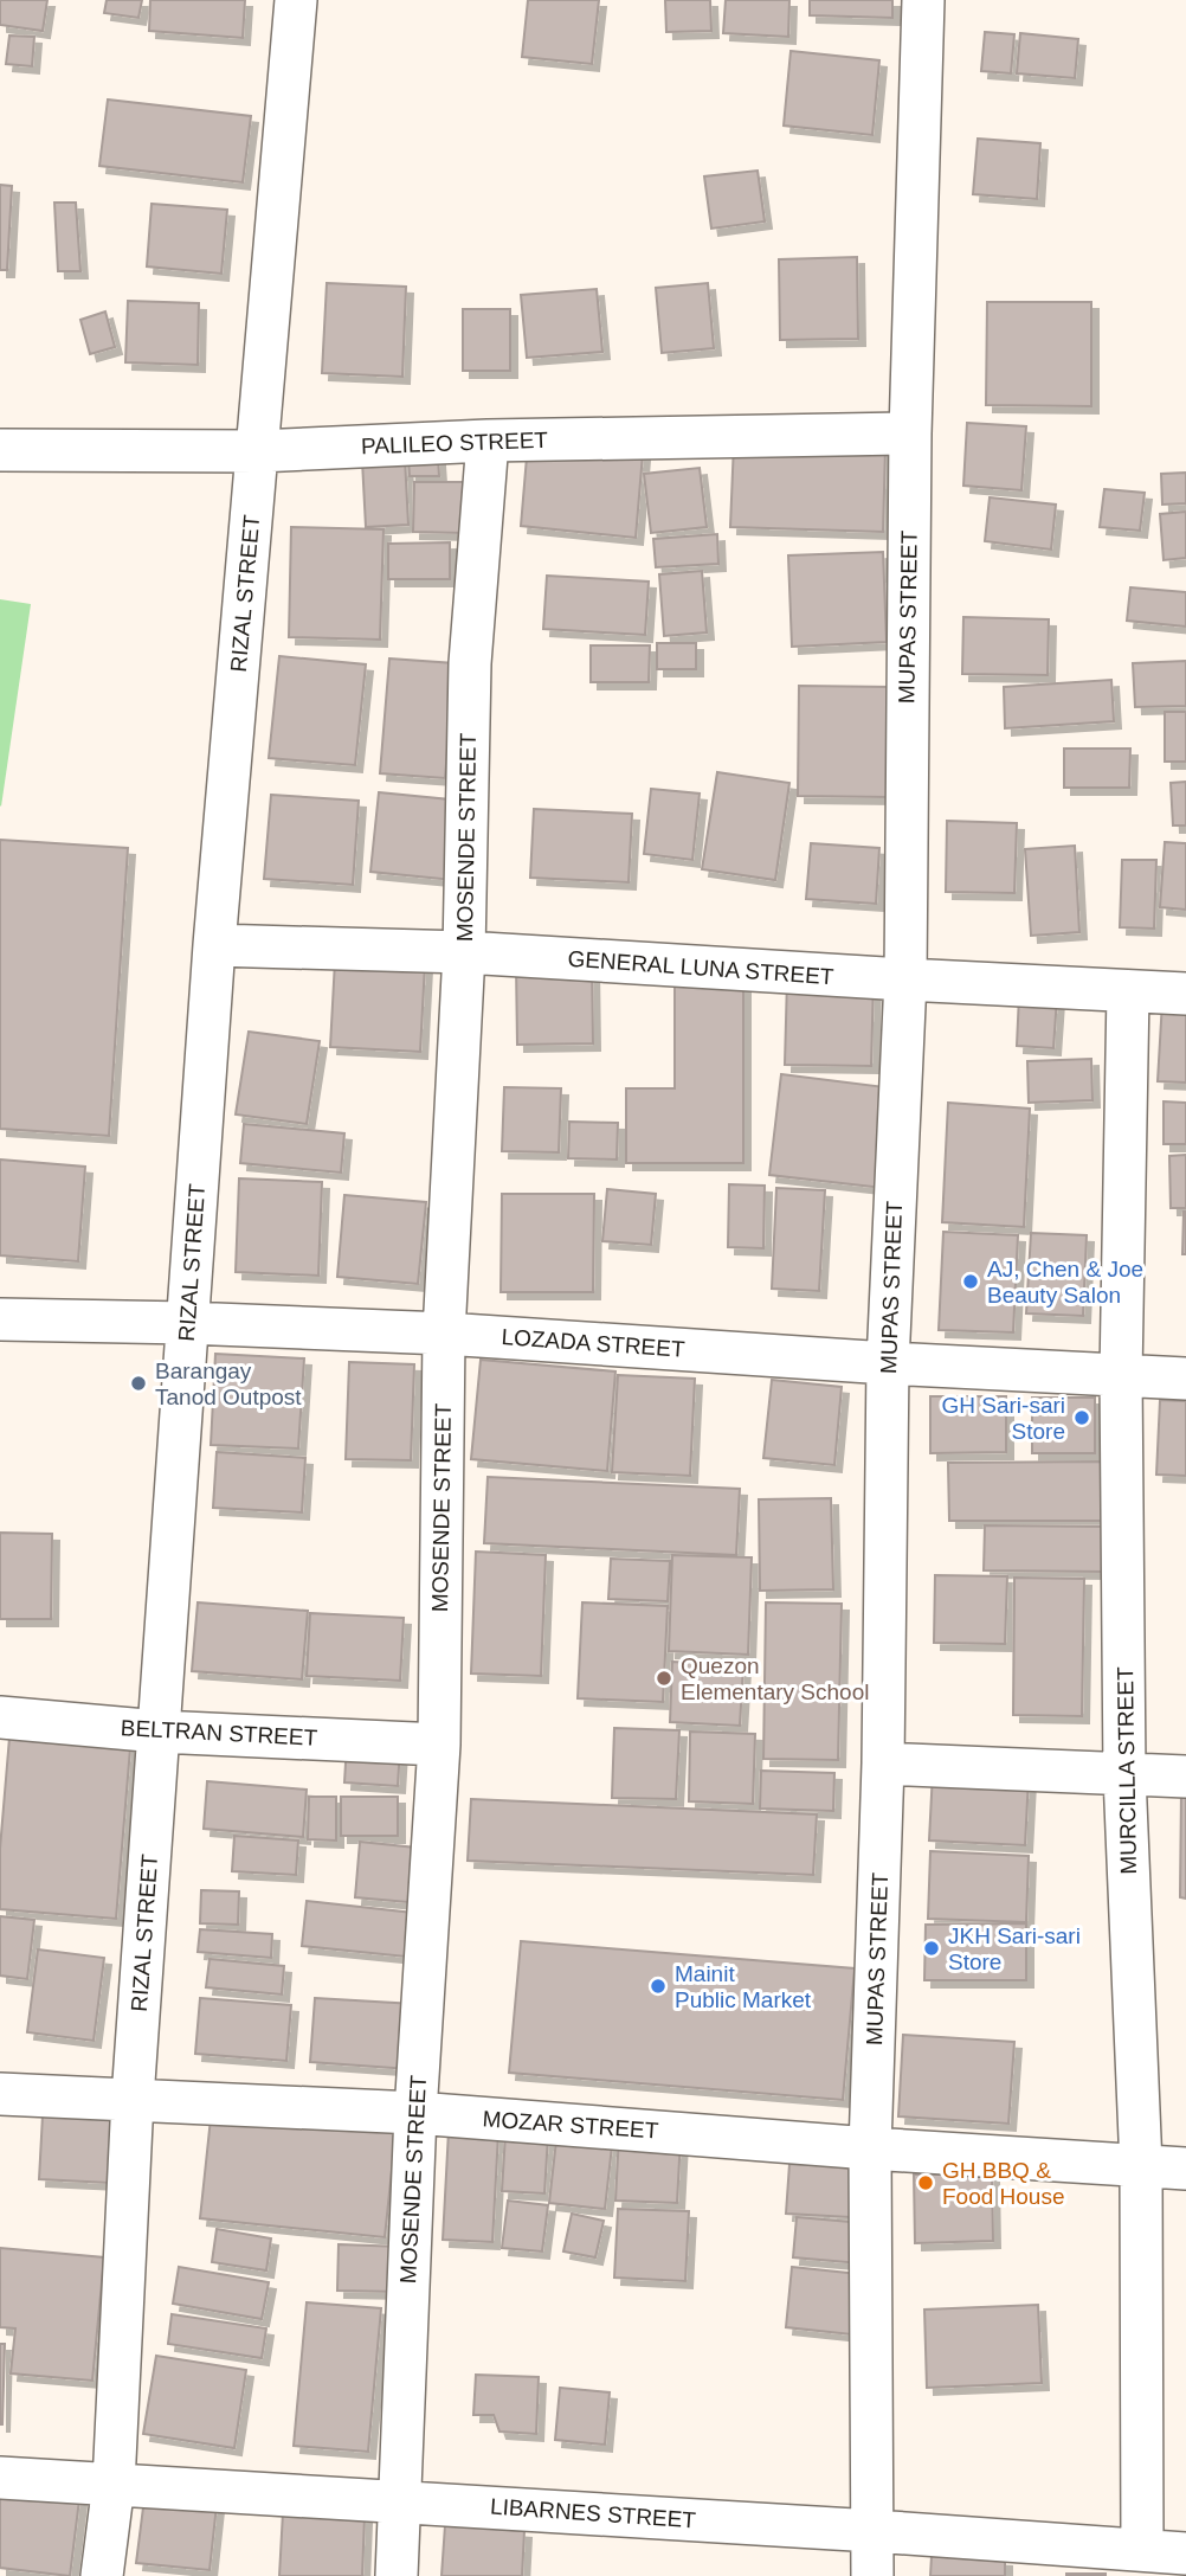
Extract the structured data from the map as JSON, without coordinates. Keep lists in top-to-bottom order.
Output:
{
  "streets": {
    "street": [
      "PALILEO STREET",
      "RIZAL STREET",
      "MUPAS STREET",
      "MOSENDE STREET",
      "GENERAL LUNA STREET",
      "LOZADA STREET",
      "BELTRAN STREET",
      "MURCILLA STREET",
      "MOZAR STREET",
      "LIBARNES STREET"
    ]
  },
  "crossings": [
    ["PALILEO STREET", "RIZAL STREET"],
    ["PALILEO STREET", "MUPAS STREET"],
    ["PALILEO STREET", "MOSENDE STREET"],
    ["RIZAL STREET", "GENERAL LUNA STREET"],
    ["RIZAL STREET", "LOZADA STREET"],
    ["RIZAL STREET", "BELTRAN STREET"],
    ["RIZAL STREET", "MOZAR STREET"],
    ["RIZAL STREET", "LIBARNES STREET"],
    ["MUPAS STREET", "GENERAL LUNA STREET"],
    ["MUPAS STREET", "LOZADA STREET"],
    ["MUPAS STREET", "MOZAR STREET"],
    ["MUPAS STREET", "LIBARNES STREET"],
    ["MOSENDE STREET", "GENERAL LUNA STREET"],
    ["MOSENDE STREET", "LOZADA STREET"],
    ["MOSENDE STREET", "BELTRAN STREET"],
    ["MOSENDE STREET", "MOZAR STREET"],
    ["MOSENDE STREET", "LIBARNES STREET"],
    ["GENERAL LUNA STREET", "MURCILLA STREET"],
    ["LOZADA STREET", "MURCILLA STREET"],
    ["MURCILLA STREET", "MOZAR STREET"],
    ["MURCILLA STREET", "LIBARNES STREET"]
  ],
  "places": [
    "AJ, Chen & Joe Beauty Salon",
    "Barangay Tanod Outpost",
    "GH Sari-sari Store",
    "Quezon Elementary School",
    "JKH Sari-sari Store",
    "Mainit Public Market",
    "GH BBQ & Food House"
  ]
}
